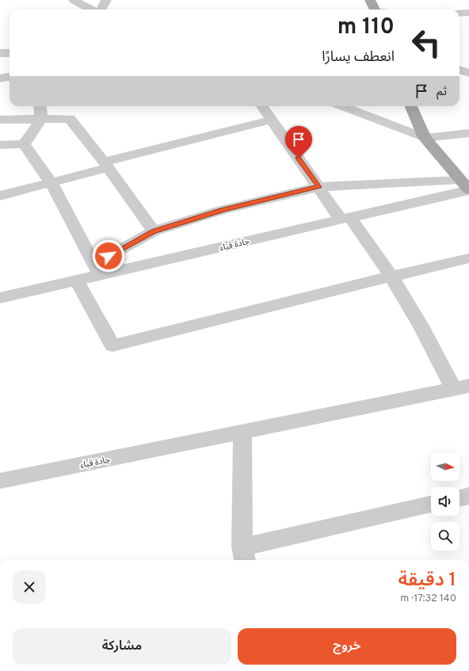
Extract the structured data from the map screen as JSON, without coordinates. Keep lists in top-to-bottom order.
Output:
{
  "streets": {
    "street": ["جادة قباء"]
  },
  "north": "right",
  "page": {
    "turn": ["110 m", "انعطف يسارًا"],
    "then": "ثم",
    "heading": ["1 دقيقة", "140 m · 17:32"],
    "buttons": ["خروج", "مشاركة"]
  }
}
